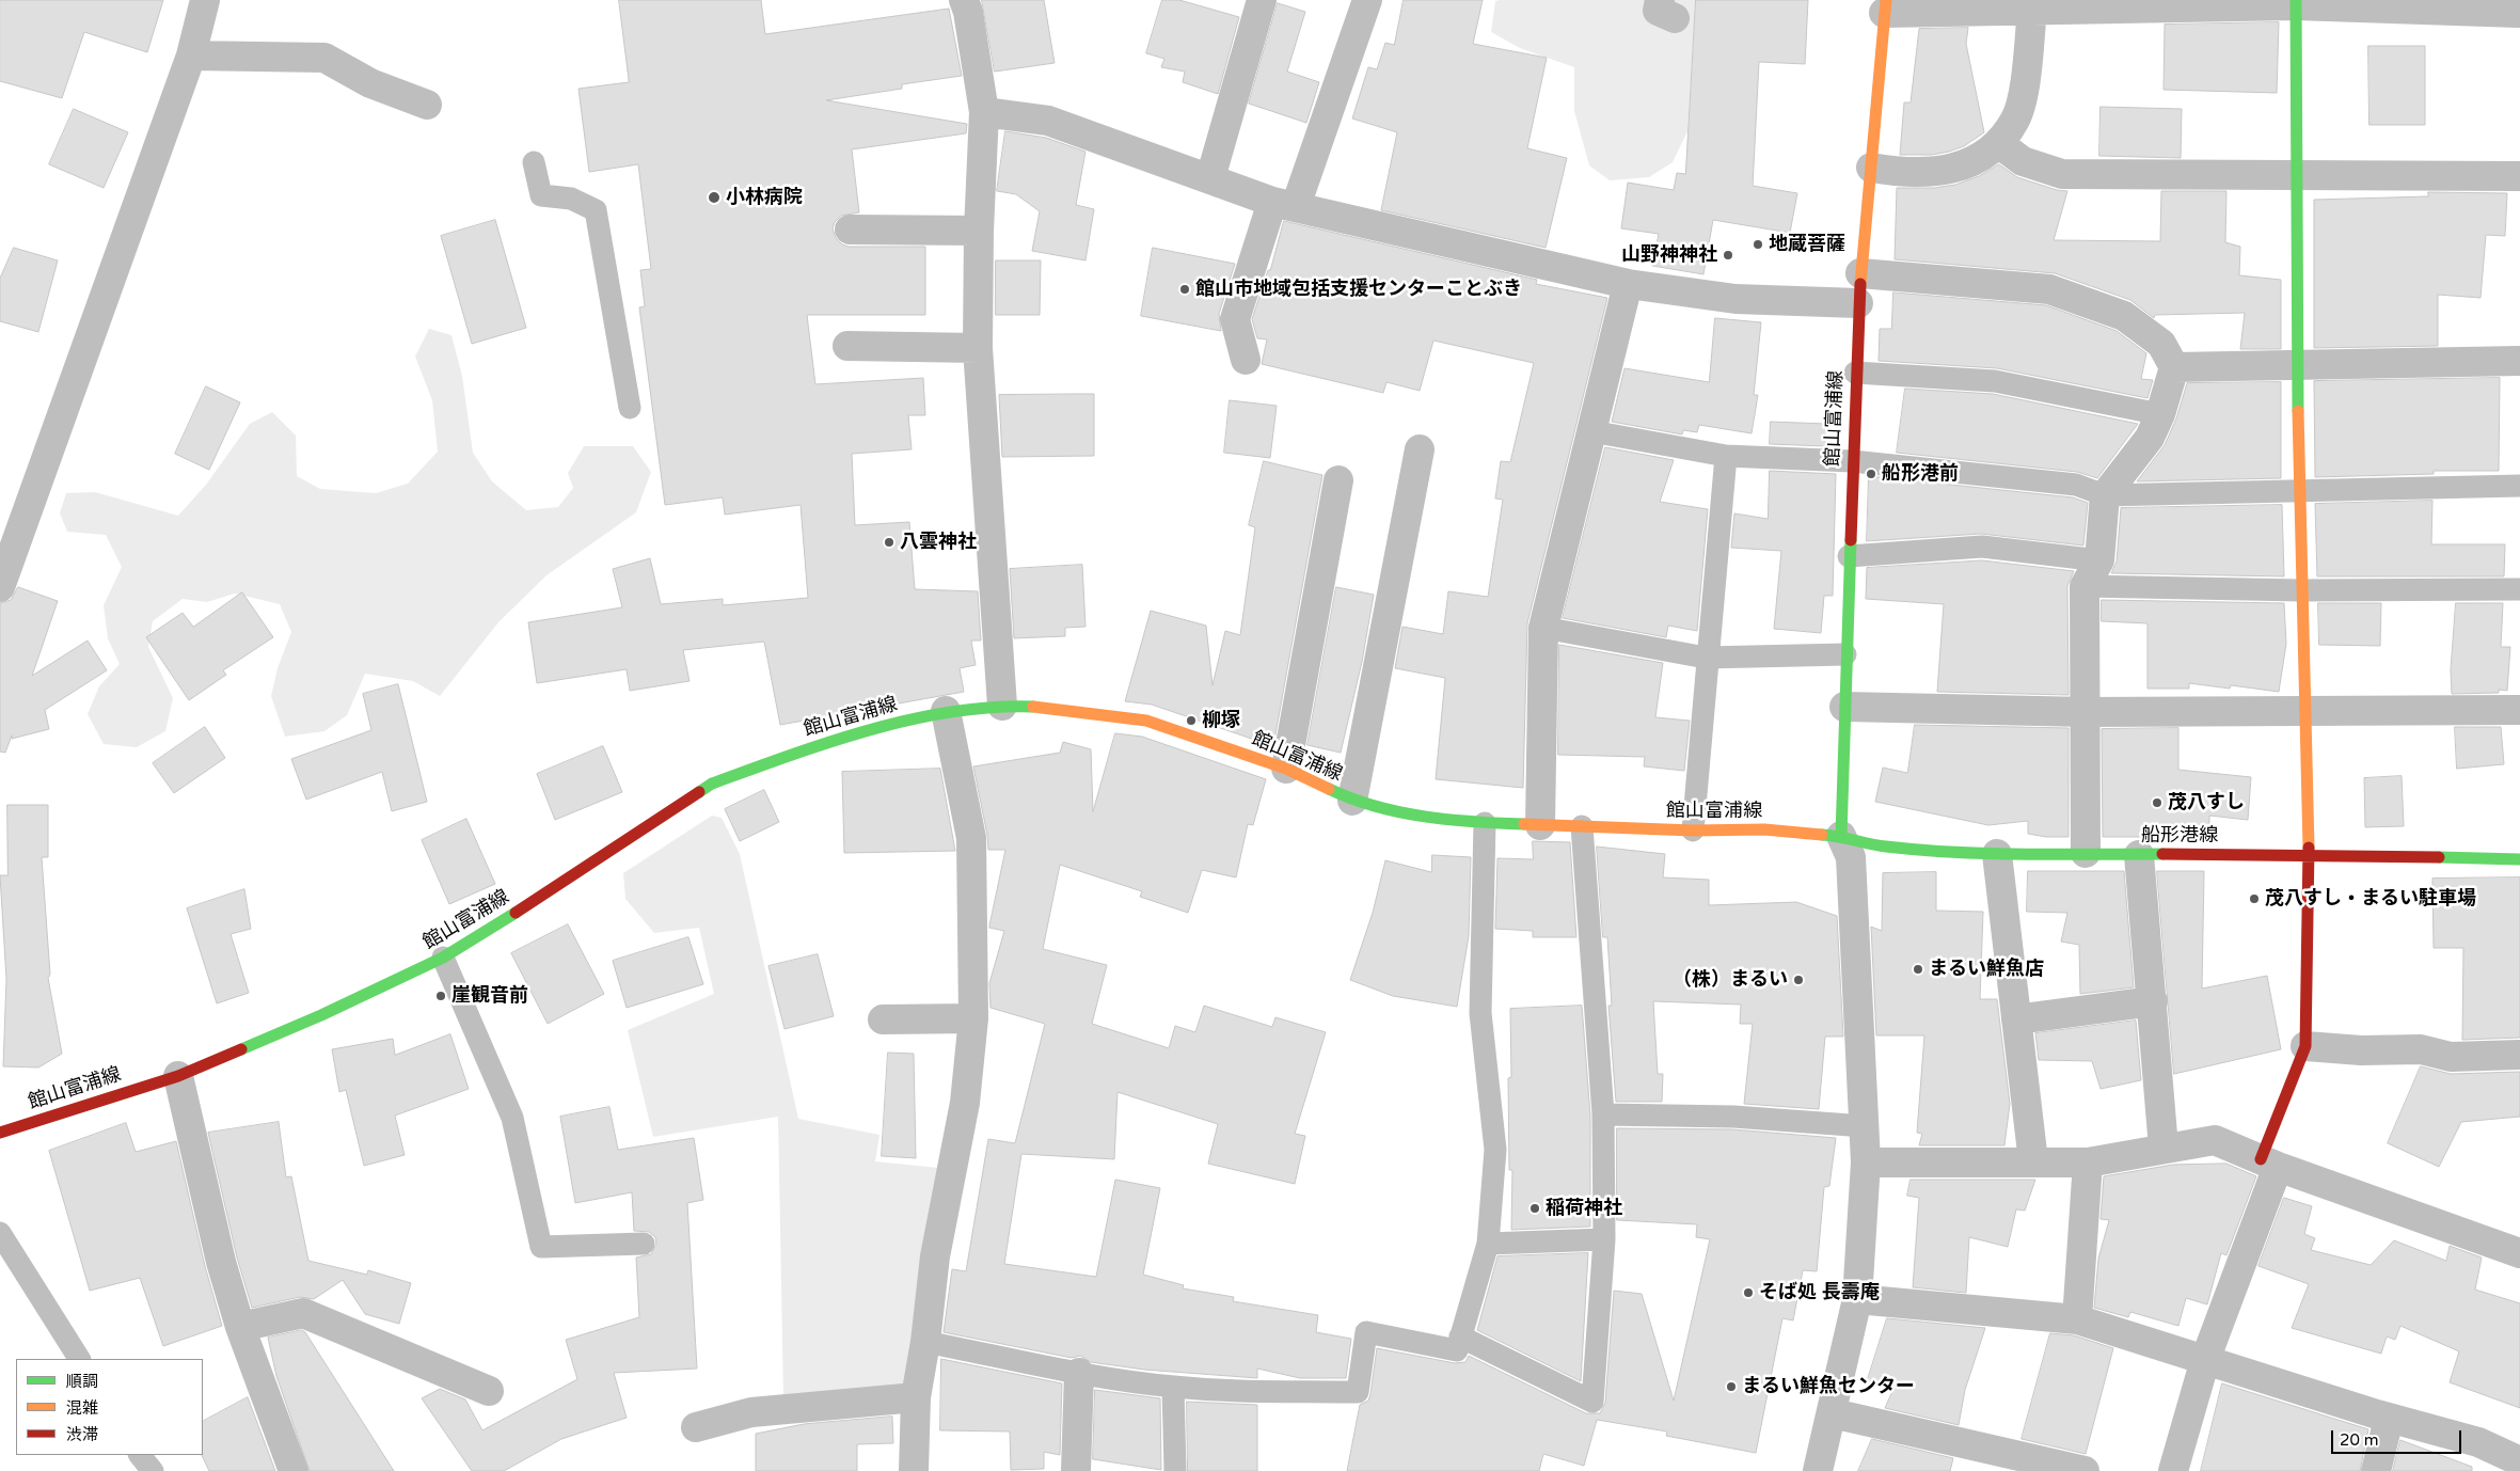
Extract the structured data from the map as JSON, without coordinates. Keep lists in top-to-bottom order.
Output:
{
  "streets": {
    "main road": ["館山富浦線", "船形港線"]
  },
  "crossings": [
    ["館山富浦線", "船形港線"]
  ],
  "places": [
    "小林病院",
    "地蔵菩薩",
    "山野神神社",
    "館山市地域包括支援センターことぶき",
    "船形港前",
    "八雲神社",
    "柳塚",
    "茂八すし",
    "茂八すし・まるい駐車場",
    "まるい鮮魚店",
    "（株）まるい",
    "崖観音前",
    "稲荷神社",
    "そば処 長壽庵",
    "まるい鮮魚センター"
  ],
  "legend": ["順調", "混雑", "渋滞"],
  "scale_bar": "20 m"
}
